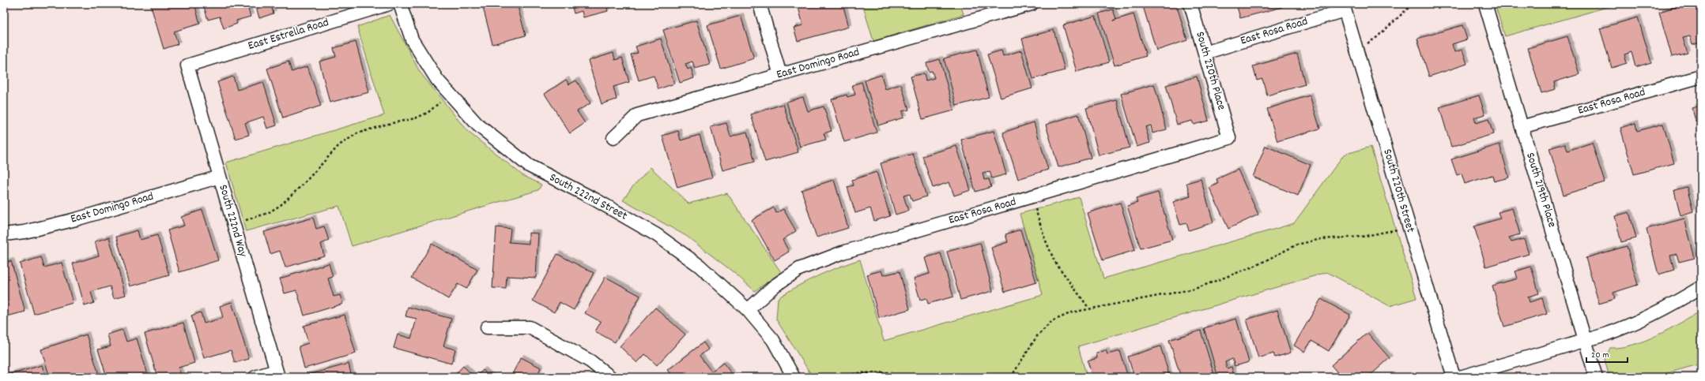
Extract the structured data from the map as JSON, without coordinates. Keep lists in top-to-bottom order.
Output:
{
  "streets": {
    "street": [
      "East Rosa Road",
      "East Estrella Road",
      "East Domingo Road",
      "South 220th Place",
      "South 219th Place",
      "South 220th Street",
      "South 222nd Street",
      "South 222nd Way"
    ]
  },
  "crossings": [
    ["East Rosa Road", "South 220th Place"],
    ["East Rosa Road", "South 219th Place"],
    ["East Rosa Road", "South 220th Street"],
    ["East Rosa Road", "South 222nd Street"],
    ["East Estrella Road", "South 222nd Way"],
    ["East Domingo Road", "South 222nd Way"]
  ],
  "scale_bar": "20 m"
}
